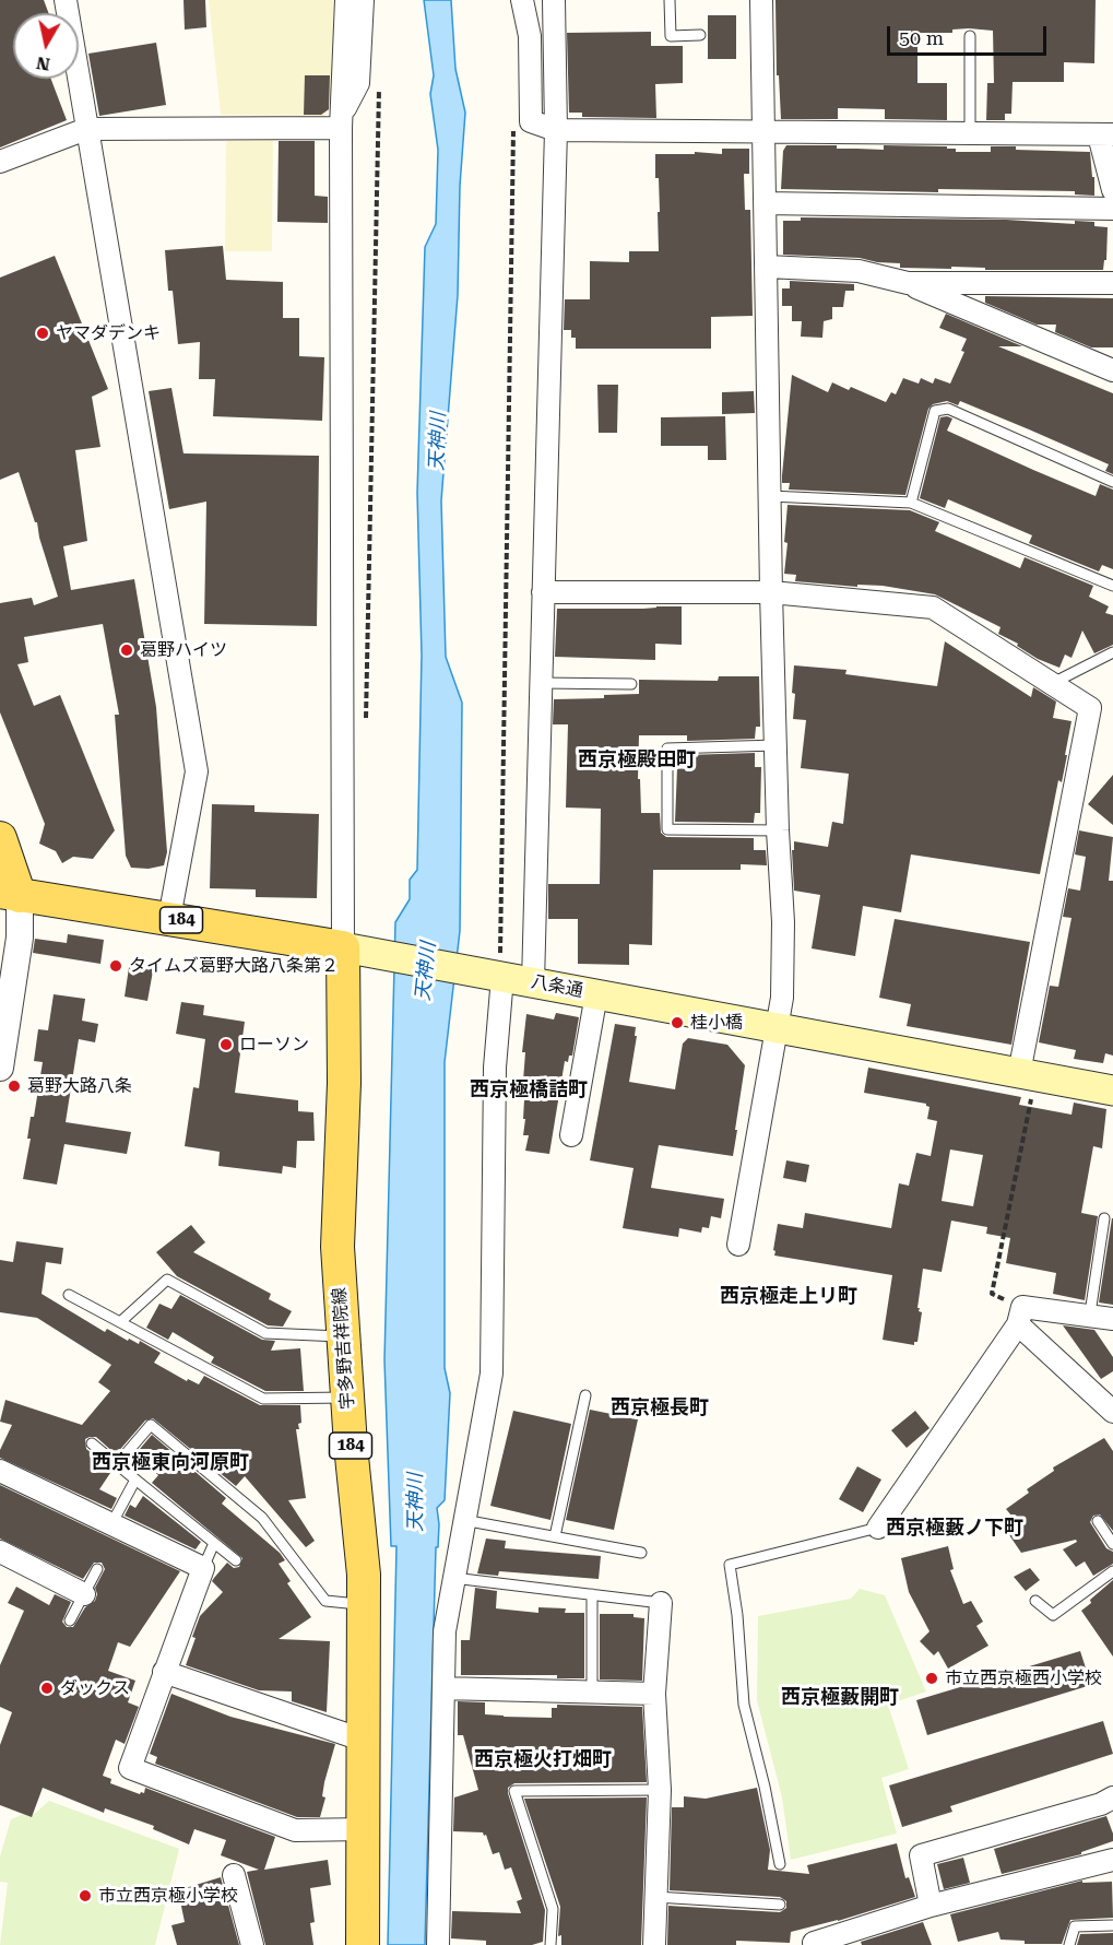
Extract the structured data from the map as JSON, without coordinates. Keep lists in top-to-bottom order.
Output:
{
  "streets": {
    "main road": ["184", "八条通", "宇多野吉祥院線"]
  },
  "crossings": [
    ["八条通", "宇多野吉祥院線"]
  ],
  "districts": [
    "西京極殿田町",
    "西京極橋詰町",
    "西京極走上リ町",
    "西京極長町",
    "西京極東向河原町",
    "西京極藪ノ下町",
    "西京極藪開町",
    "西京極火打畑町"
  ],
  "water": ["天神川"],
  "places": [
    "ヤマダデンキ",
    "葛野ハイツ",
    "タイムズ葛野大路八条第２",
    "桂小橋",
    "ローソン",
    "葛野大路八条",
    "市立西京極西小学校",
    "ダックス",
    "市立西京極小学校"
  ],
  "scale_bar": "50 m",
  "north": "bottom"
}
